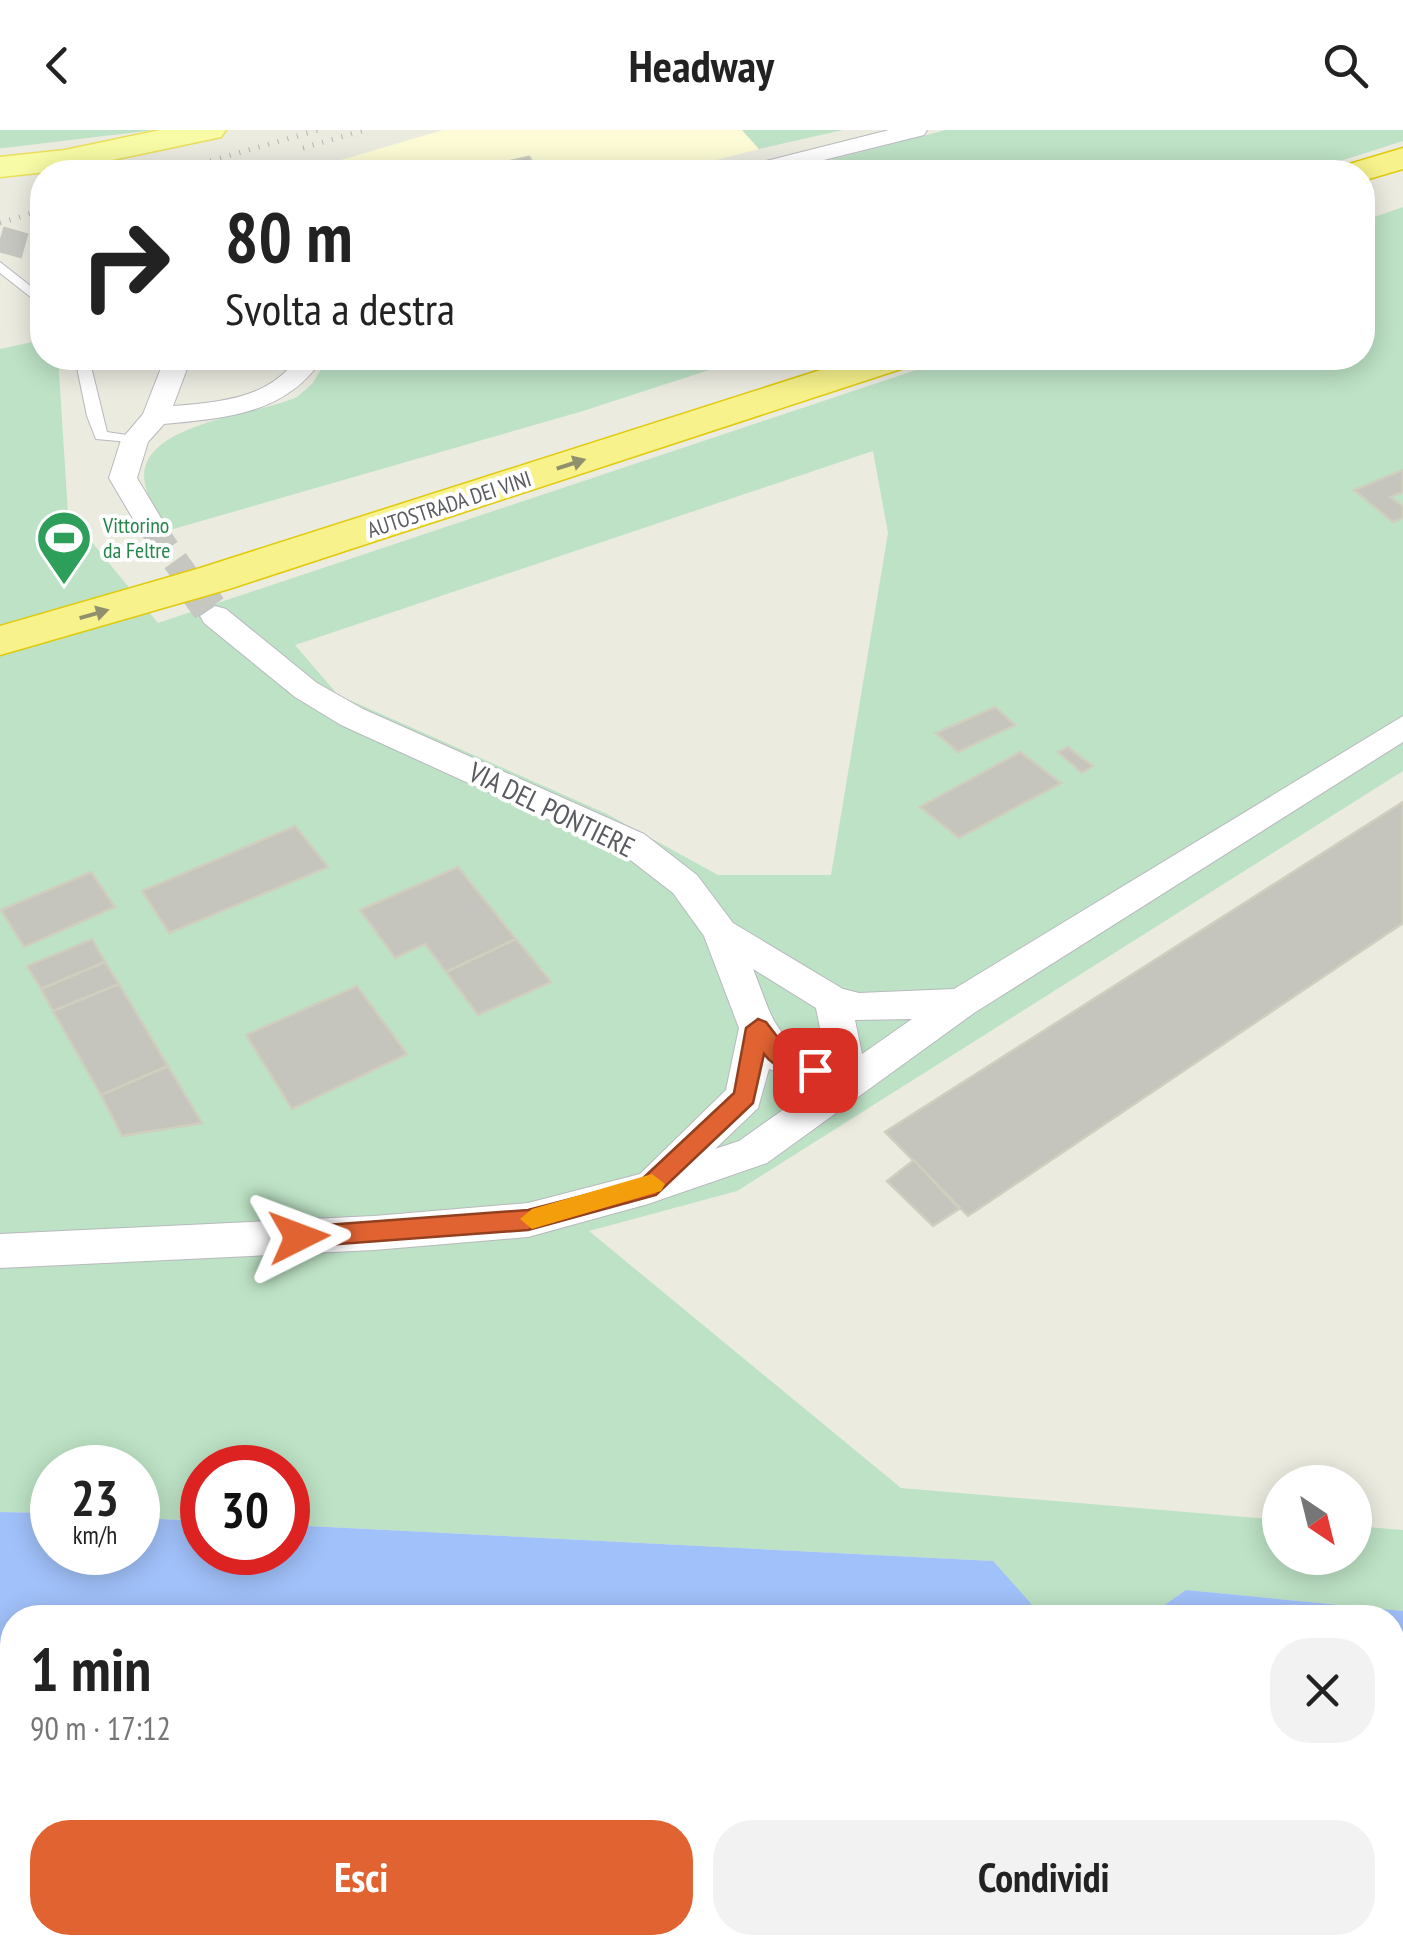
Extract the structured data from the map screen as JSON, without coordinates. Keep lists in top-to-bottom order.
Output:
{
  "streets": {
    "highway": ["AUTOSTRADA DEI VINI"],
    "street": ["VIA DEL PONTIERE"]
  },
  "places": {
    "sports": ["Vittorino da Feltre"]
  },
  "north": "bottom right",
  "page": {
    "header": "Headway",
    "turn": ["80 m", "Svolta a destra"],
    "speed": "23 km/h",
    "limit": "30",
    "heading": ["1 min", "90 m · 17:12"],
    "buttons": ["Esci", "Condividi"]
  }
}
